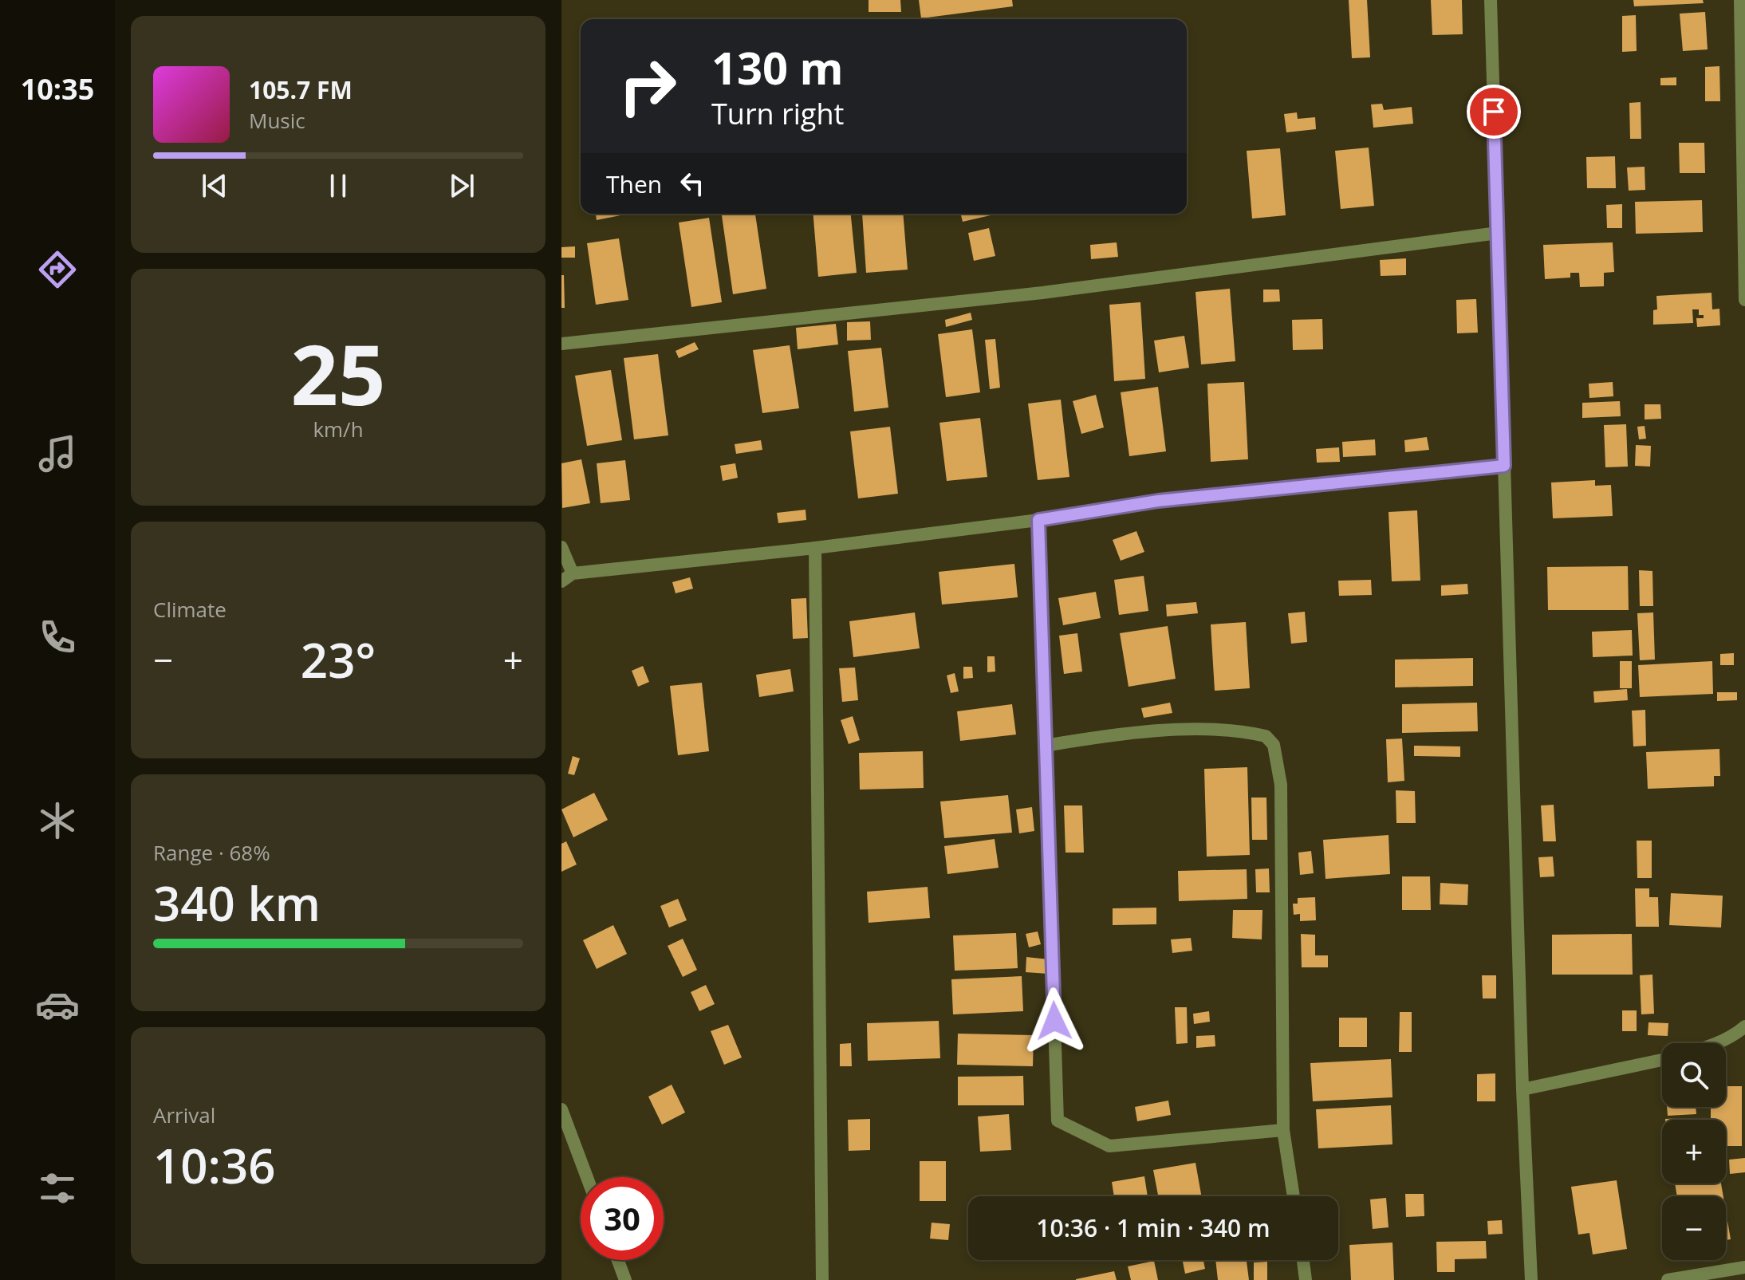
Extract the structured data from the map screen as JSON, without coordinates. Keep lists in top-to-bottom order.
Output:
{
  "page": {
    "tabs": "10:35",
    "turn": ["130 m", "Turn right"],
    "song": ["105.7 FM", "Music"],
    "then": "Then",
    "tile": [
      ["25", "km/h"],
      "Climate",
      ["Range · 68%", "340 km"],
      ["Arrival", "10:36"]
    ],
    "heat": ["−", "23°", "+"],
    "map_buttons": ["+", "−"],
    "limit": "30",
    "trip": "10:36 · 1 min · 340 m"
  }
}
